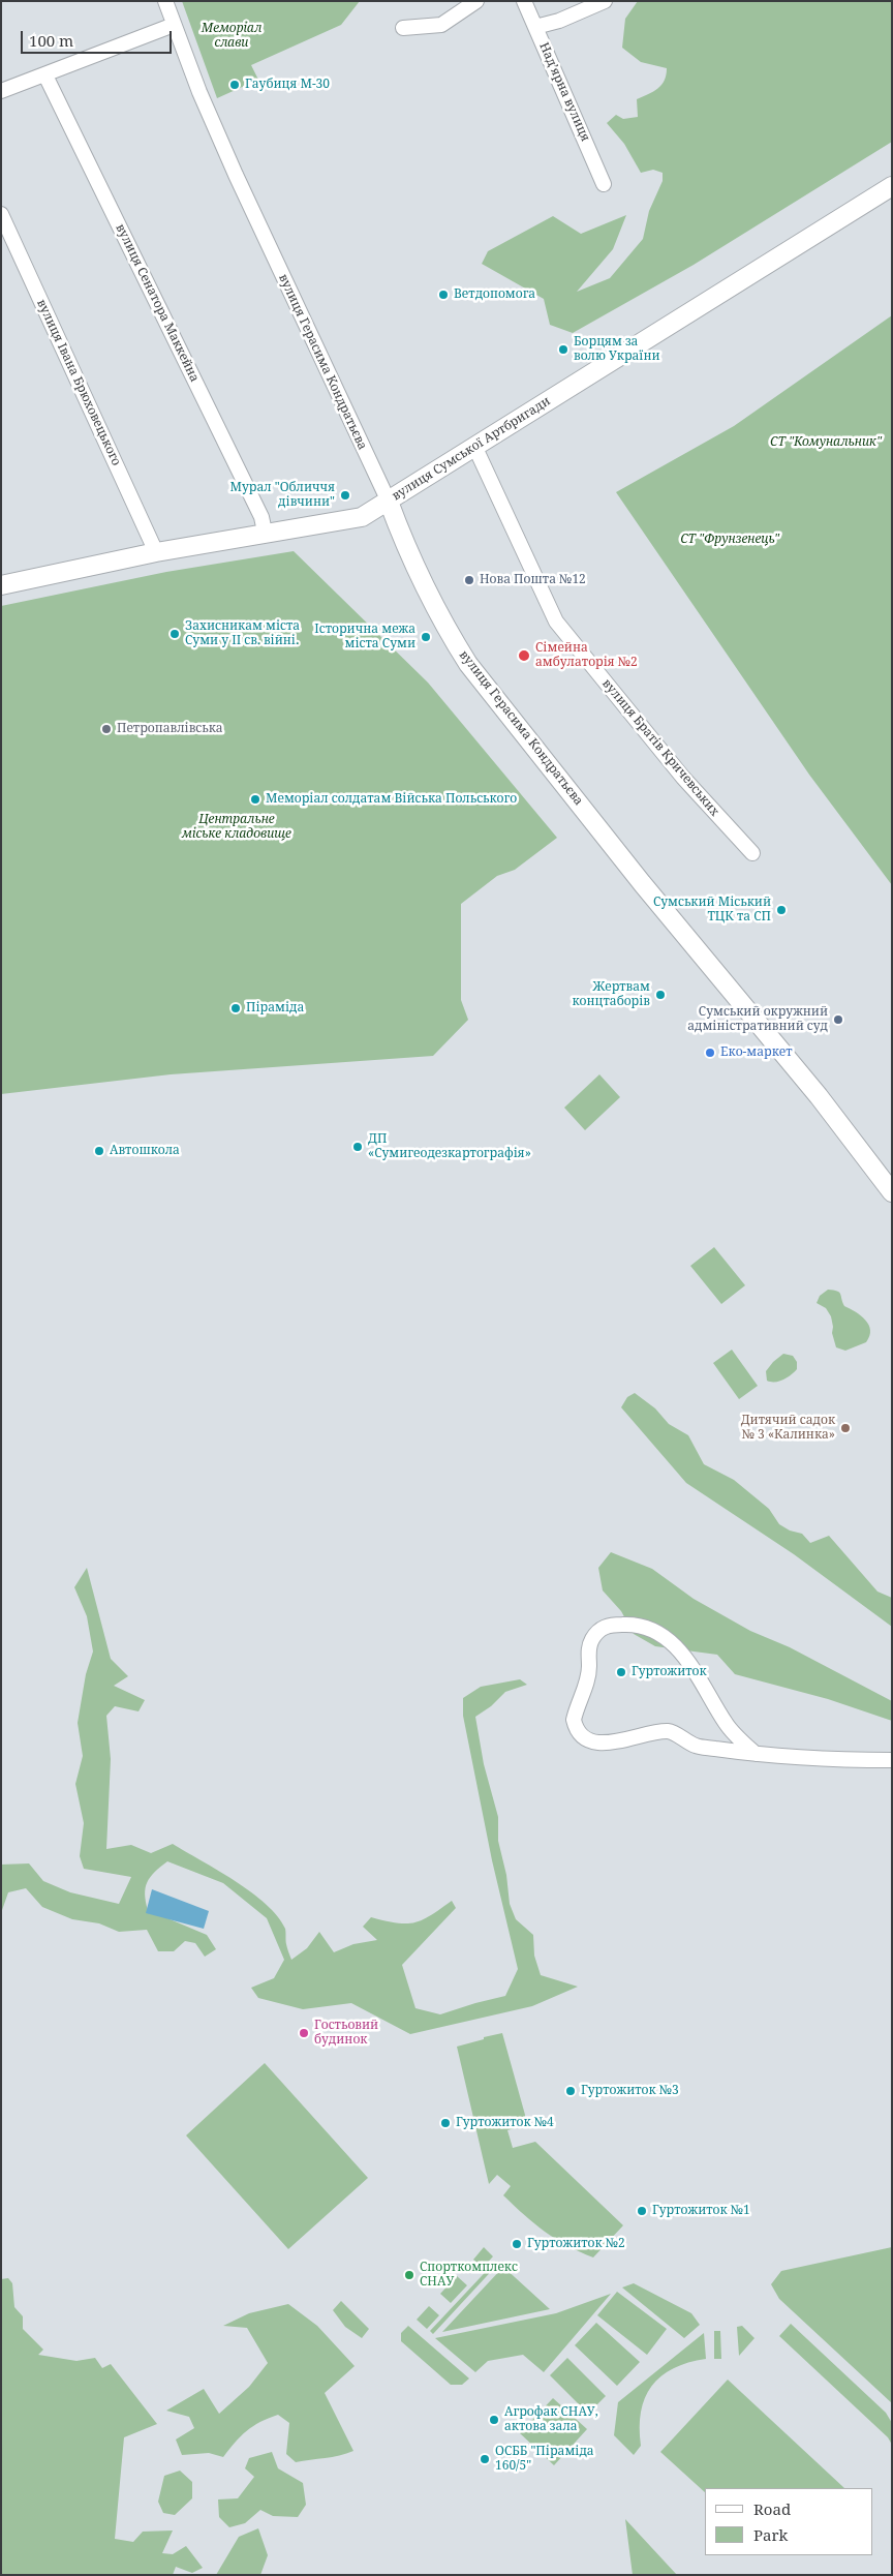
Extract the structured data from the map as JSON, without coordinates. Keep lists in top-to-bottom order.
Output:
{
  "streets": {
    "main road": ["вулиця Герасима Кондратьєва", "вулиця Сумської Артбригади"],
    "street": [
      "Надʼярна вулиця",
      "вулиця Сенатора Маккейна",
      "вулиця Івана Брюховецького",
      "вулиця Братів Кричевських"
    ]
  },
  "crossings": [
    ["вулиця Сенатора Маккейна", "вулиця Сумської Артбригади"],
    ["вулиця Герасима Кондратьєва", "вулиця Сумської Артбригади"],
    ["вулиця Івана Брюховецького", "вулиця Сумської Артбригади"],
    ["вулиця Сумської Артбригади", "вулиця Братів Кричевських"]
  ],
  "parks": [
    "Меморіал слави",
    "СТ \"Комунальник\"",
    "СТ \"Фрунзенець\"",
    "Центральне міське кладовище"
  ],
  "places": [
    "Гаубиця М-30",
    "Ветдопомога",
    "Борцям за волю України",
    "Мурал \"Обличчя дівчини\"",
    "Нова Пошта №12",
    "Захисникам міста Суми у ІІ св. війні.",
    "Історична межа міста Суми",
    "Сімейна амбулаторія №2",
    "Петропавлівська",
    "Меморіал солдатам Війська Польського",
    "Сумський Міський ТЦК та СП",
    "Жертвам концтаборів",
    "Піраміда",
    "Сумський окружний адміністративний суд",
    "Еко-маркет",
    "ДП «Сумигеодезкартографія»",
    "Автошкола",
    "Дитячий садок № 3 «Калинка»",
    "Гуртожиток",
    "Гостьовий будинок",
    "Гуртожиток №3",
    "Гуртожиток №4",
    "Гуртожиток №1",
    "Гуртожиток №2",
    "Спорткомплекс СНАУ",
    "Агрофак СНАУ, актова зала",
    "ОСББ \"Піраміда 160/5\""
  ],
  "legend": ["Road", "Park"],
  "scale_bar": "100 m"
}
